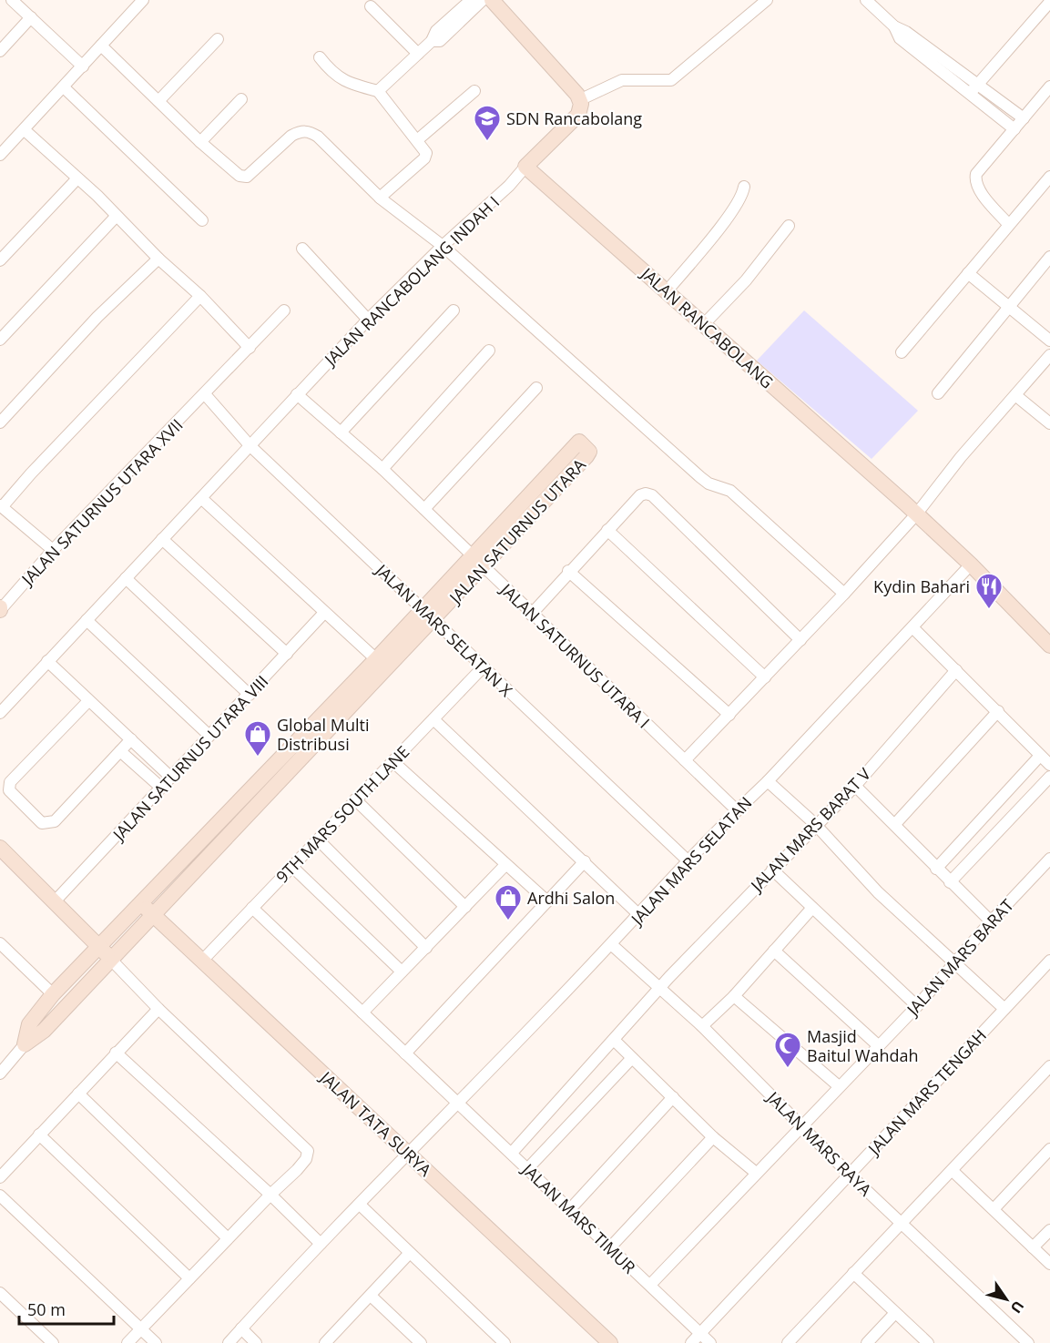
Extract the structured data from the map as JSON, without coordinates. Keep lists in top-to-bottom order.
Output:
{
  "streets": {
    "street": [
      "JALAN RANCABOLANG INDAH I",
      "JALAN RANCABOLANG",
      "JALAN SATURNUS UTARA XVII",
      "JALAN SATURNUS UTARA",
      "JALAN MARS SELATAN X",
      "JALAN SATURNUS UTARA I",
      "JALAN SATURNUS UTARA VIII",
      "9TH MARS SOUTH LANE",
      "JALAN MARS BARAT V",
      "JALAN MARS SELATAN",
      "JALAN MARS BARAT",
      "JALAN MARS TENGAH",
      "JALAN TATA SURYA",
      "JALAN MARS RAYA",
      "JALAN MARS TIMUR"
    ]
  },
  "crossings": [
    ["JALAN RANCABOLANG INDAH I", "JALAN RANCABOLANG"],
    ["JALAN RANCABOLANG INDAH I", "JALAN MARS SELATAN X"],
    ["JALAN RANCABOLANG INDAH I", "JALAN SATURNUS UTARA I"],
    ["JALAN RANCABOLANG", "JALAN MARS SELATAN"],
    ["JALAN SATURNUS UTARA XVII", "JALAN MARS SELATAN X"],
    ["JALAN SATURNUS UTARA", "JALAN MARS SELATAN X"],
    ["JALAN SATURNUS UTARA", "JALAN SATURNUS UTARA I"],
    ["JALAN SATURNUS UTARA", "JALAN TATA SURYA"],
    ["JALAN MARS SELATAN X", "9TH MARS SOUTH LANE"],
    ["JALAN MARS SELATAN X", "JALAN MARS SELATAN"],
    ["JALAN SATURNUS UTARA I", "JALAN MARS SELATAN"],
    ["9TH MARS SOUTH LANE", "JALAN TATA SURYA"],
    ["9TH MARS SOUTH LANE", "JALAN MARS TIMUR"],
    ["JALAN MARS BARAT V", "JALAN MARS RAYA"],
    ["JALAN MARS BARAT V", "JALAN MARS TIMUR"],
    ["JALAN MARS SELATAN", "JALAN TATA SURYA"],
    ["JALAN MARS SELATAN", "JALAN MARS RAYA"],
    ["JALAN MARS SELATAN", "JALAN MARS TIMUR"],
    ["JALAN MARS BARAT", "JALAN MARS RAYA"],
    ["JALAN MARS BARAT", "JALAN MARS TIMUR"],
    ["JALAN MARS TENGAH", "JALAN MARS RAYA"],
    ["JALAN MARS TENGAH", "JALAN MARS TIMUR"]
  ],
  "places": {
    "school or university": ["SDN Rancabolang"],
    "restaurant": ["Kydin Bahari"],
    "shop": ["Global Multi Distribusi", "Ardhi Salon"],
    "mosque": ["Masjid Baitul Wahdah"]
  },
  "scale_bar": "50 m",
  "north": "bottom right"
}
